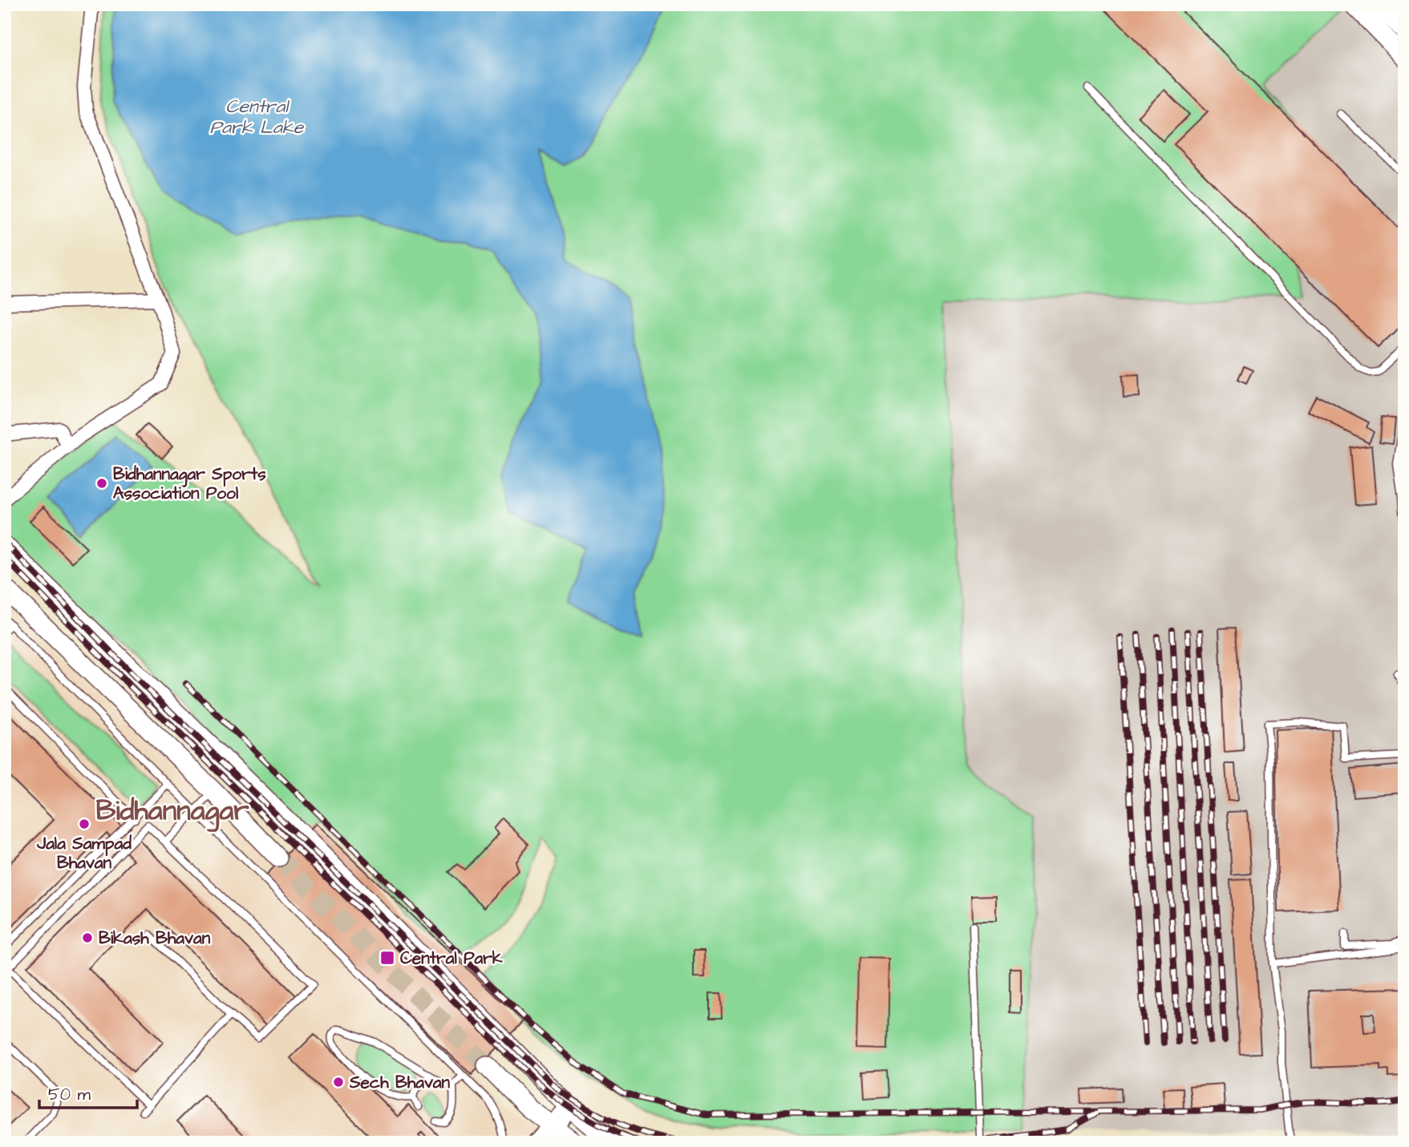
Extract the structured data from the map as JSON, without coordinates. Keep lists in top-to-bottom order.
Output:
{
  "districts": ["Bidhannagar"],
  "water": ["Central Park Lake"],
  "places": {
    "other": [
      "Bidhannagar Sports Association Pool",
      "Jala Sampad Bhavan",
      "Bikash Bhavan",
      "Sech Bhavan"
    ],
    "transit": ["Central Park"]
  },
  "scale_bar": "50 m"
}
